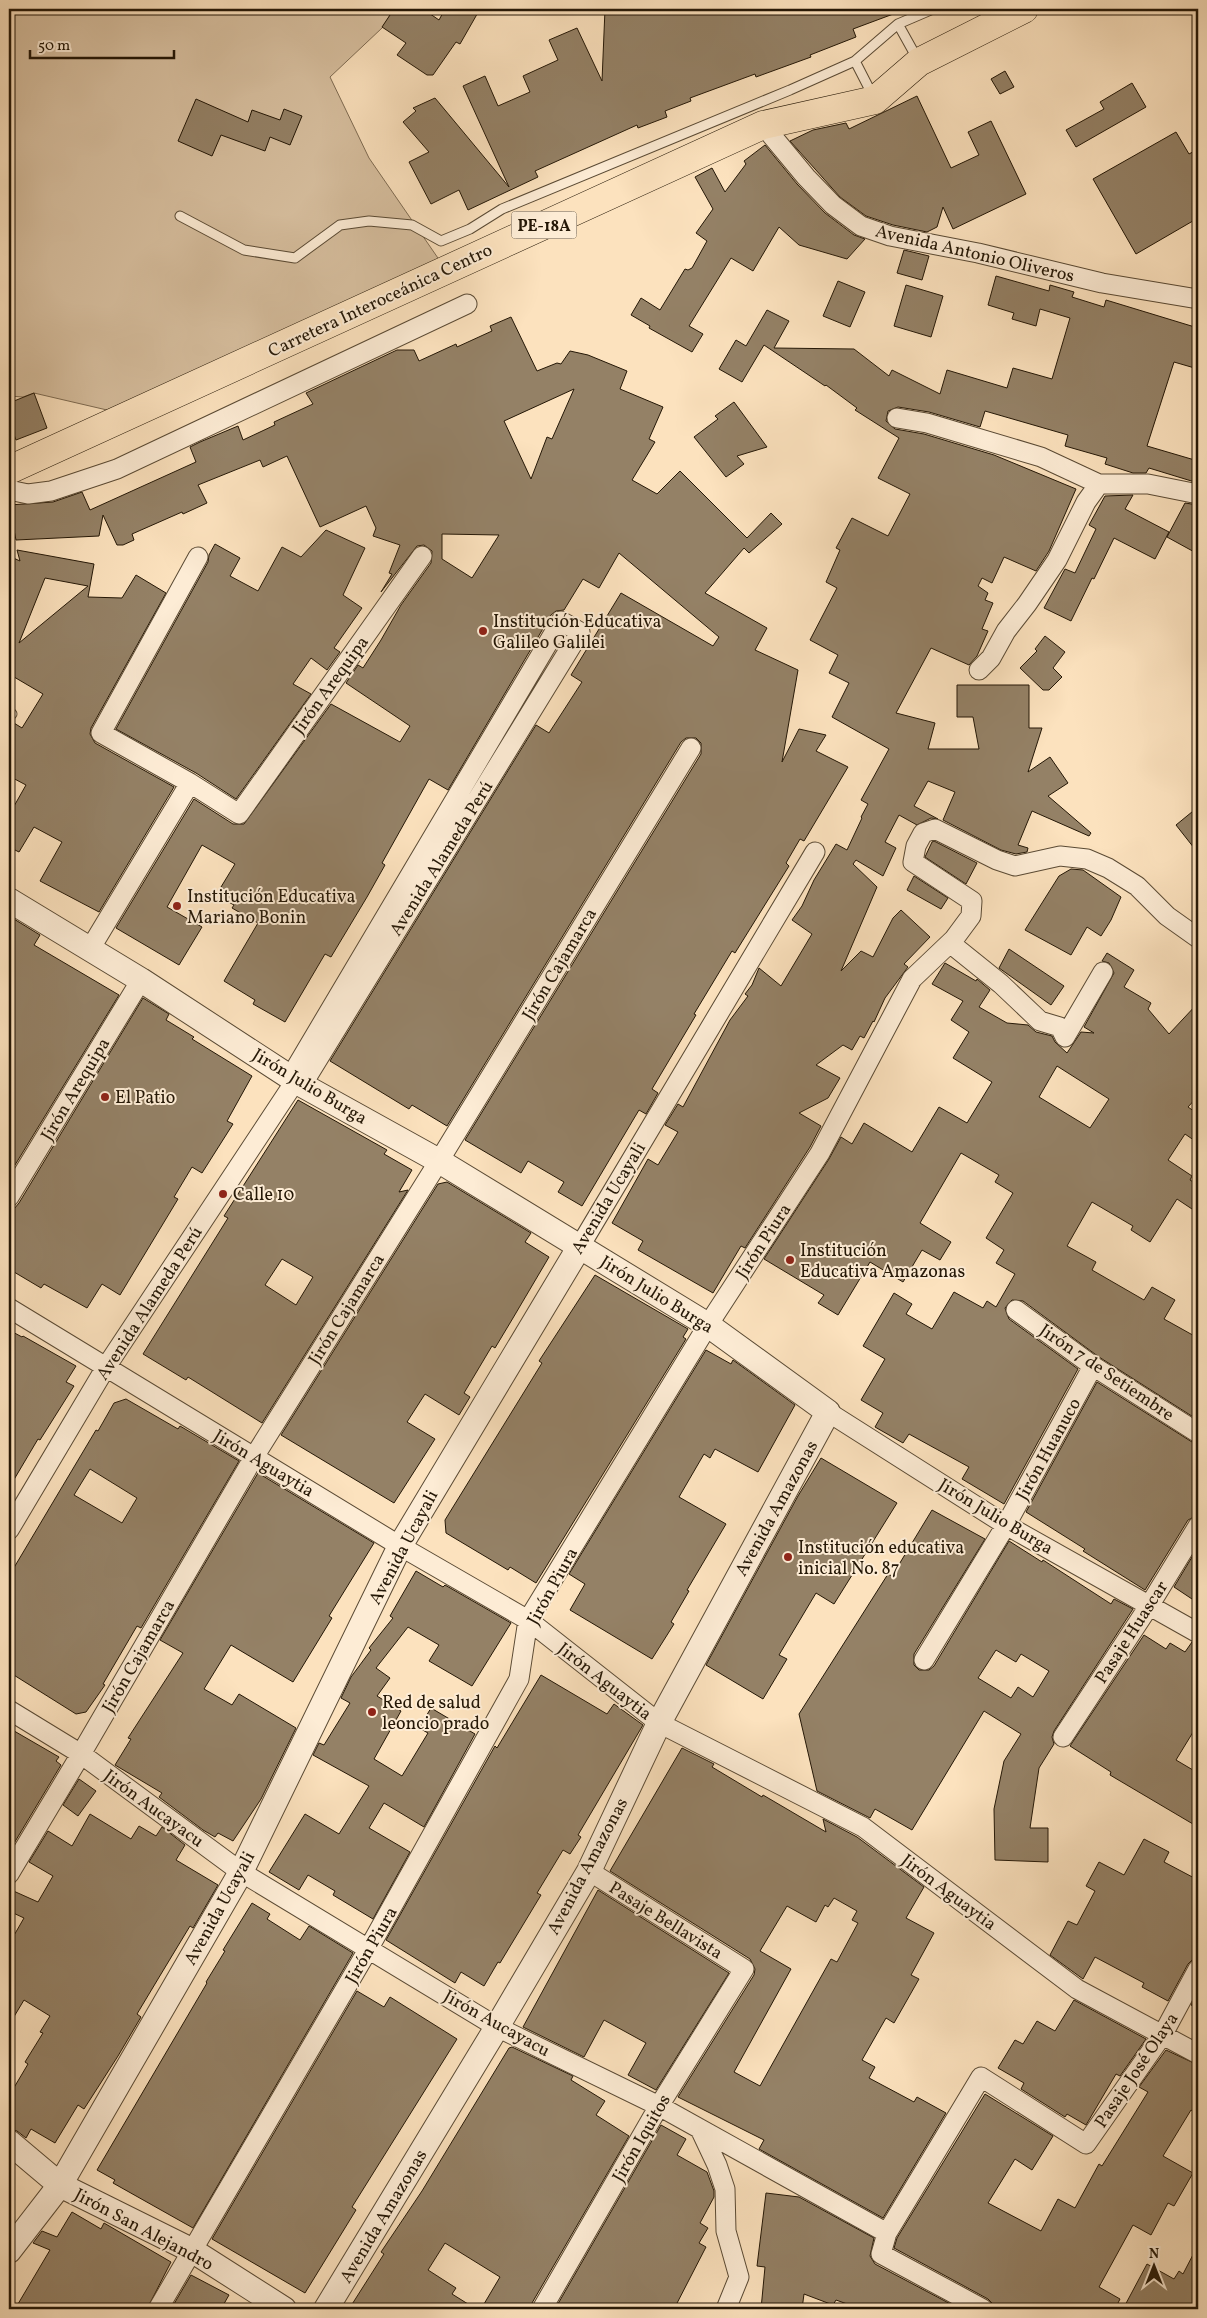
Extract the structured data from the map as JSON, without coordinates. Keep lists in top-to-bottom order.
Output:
{
  "streets": {
    "highway": ["PE-18A", "Carretera Interoceánica Centro"],
    "street": [
      "Avenida Antonio Oliveros",
      "Jirón Arequipa",
      "Avenida Alameda Perú",
      "Jirón Cajamarca",
      "Jirón Julio Burga",
      "Avenida Ucayali",
      "Jirón Piura",
      "Jirón 7 de Setiembre",
      "Jirón Huanuco",
      "Jirón Aguaytia",
      "Avenida Amazonas",
      "Pasaje Huascar",
      "Jirón Aucayacu",
      "Pasaje Bellavista",
      "Pasaje José Olaya",
      "Jirón Iquitos",
      "Jirón San Alejandro"
    ]
  },
  "crossings": [
    ["Avenida Antonio Oliveros", "Carretera Interoceánica Centro"],
    ["Jirón Arequipa", "Jirón Julio Burga"],
    ["Avenida Alameda Perú", "Jirón Julio Burga"],
    ["Avenida Alameda Perú", "Jirón Aguaytia"],
    ["Jirón Cajamarca", "Jirón Julio Burga"],
    ["Jirón Cajamarca", "Jirón Aguaytia"],
    ["Jirón Cajamarca", "Jirón Aucayacu"],
    ["Jirón Julio Burga", "Avenida Ucayali"],
    ["Jirón Julio Burga", "Jirón Piura"],
    ["Jirón Julio Burga", "Jirón Huanuco"],
    ["Jirón Julio Burga", "Avenida Amazonas"],
    ["Jirón Julio Burga", "Pasaje Huascar"],
    ["Avenida Ucayali", "Jirón Aguaytia"],
    ["Avenida Ucayali", "Jirón Aucayacu"],
    ["Avenida Ucayali", "Jirón San Alejandro"],
    ["Jirón Piura", "Jirón Aguaytia"],
    ["Jirón Piura", "Jirón Aucayacu"],
    ["Jirón Piura", "Jirón San Alejandro"],
    ["Jirón 7 de Setiembre", "Jirón Huanuco"],
    ["Jirón Aguaytia", "Avenida Amazonas"],
    ["Jirón Aguaytia", "Pasaje José Olaya"],
    ["Avenida Amazonas", "Jirón Aucayacu"],
    ["Avenida Amazonas", "Pasaje Bellavista"],
    ["Jirón Aucayacu", "Pasaje José Olaya"],
    ["Jirón Aucayacu", "Jirón Iquitos"],
    ["Pasaje Bellavista", "Jirón Iquitos"]
  ],
  "places": [
    "Institución Educativa Galileo Galilei",
    "Institución Educativa Mariano Bonin",
    "El Patio",
    "Calle 10",
    "Institución Educativa Amazonas",
    "Institución educativa inicial No. 87",
    "Red de salud leoncio prado"
  ],
  "scale_bar": "50 m",
  "north": "top"
}
